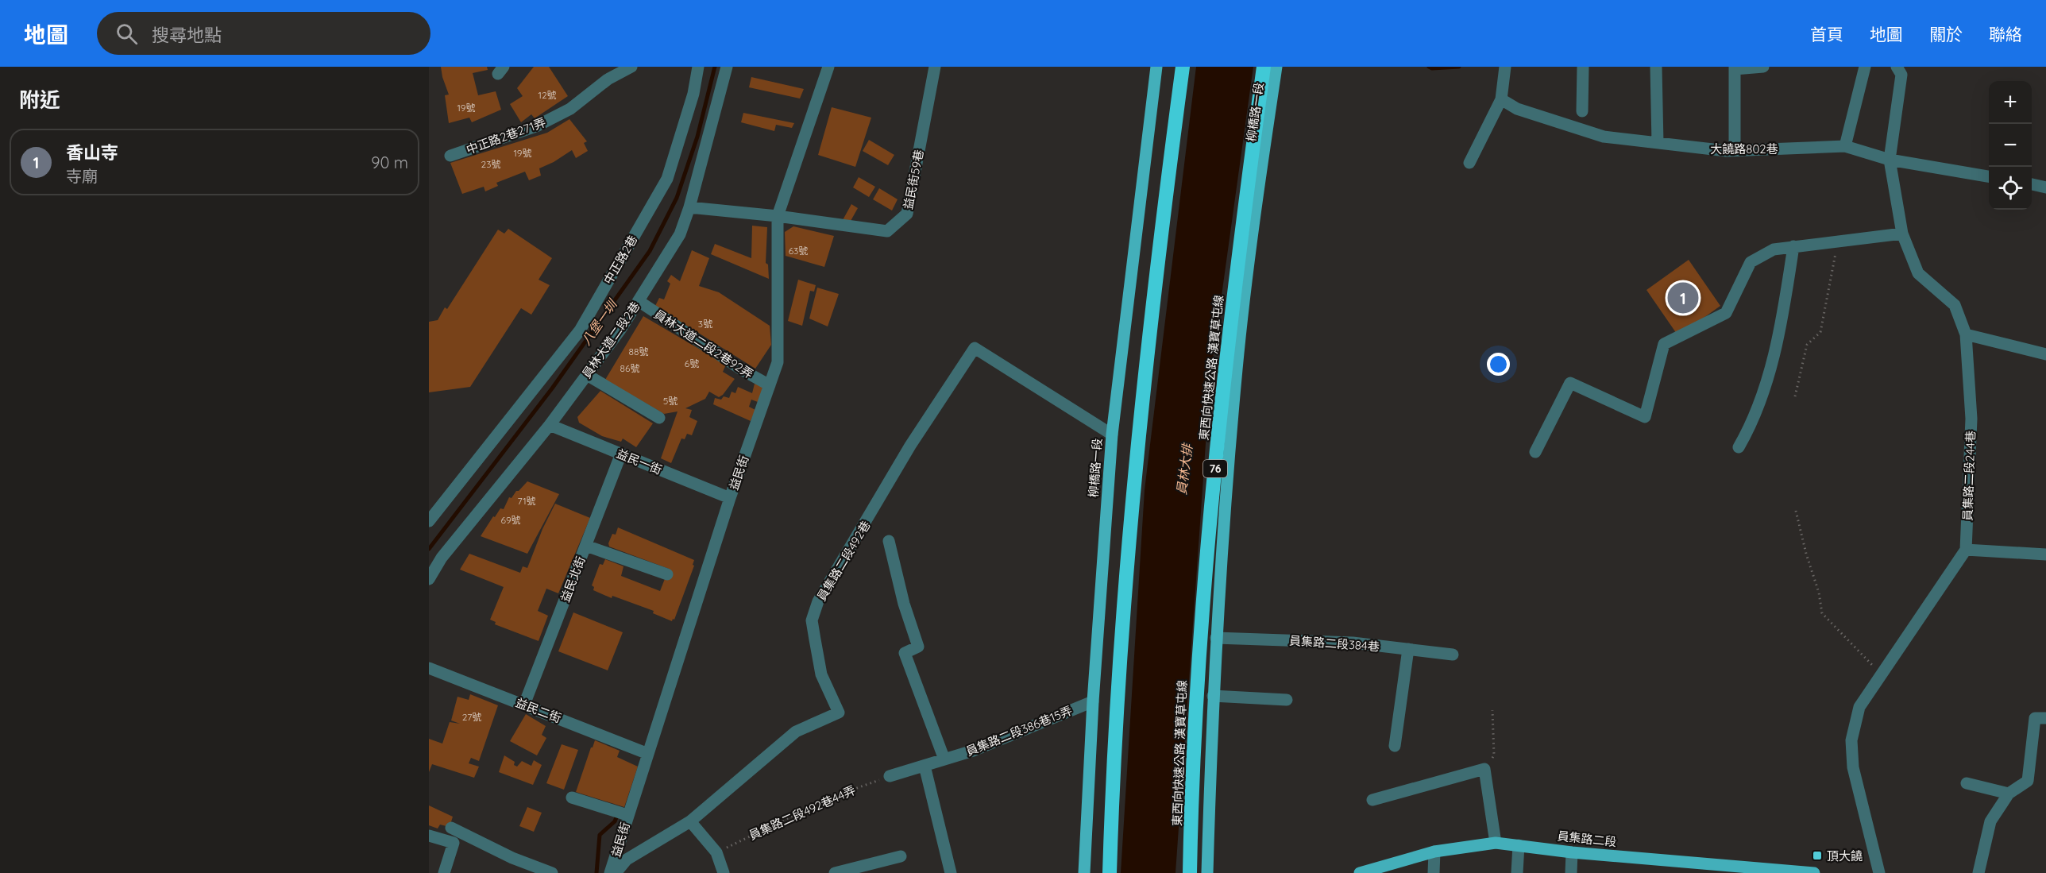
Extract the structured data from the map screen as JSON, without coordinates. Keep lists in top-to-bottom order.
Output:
{
  "streets": {
    "highway": ["東西向快速公路 漢寶草屯線", "76"],
    "main road": ["柳橋路一段", "員集路二段"],
    "street": [
      "中正路2巷271弄",
      "大饒路802巷",
      "益民街59巷",
      "中正路2巷",
      "員林大道二段2巷",
      "員林大道二段2巷92弄",
      "益民一街",
      "益民街",
      "員集路二段244巷",
      "員集路二段492巷",
      "益民北街",
      "員集路二段384巷",
      "益民二街",
      "員集路二段386巷15弄"
    ],
    "path": ["員集路二段492巷44弄"]
  },
  "crossings": [
    ["柳橋路一段", "員集路二段492巷"],
    ["柳橋路一段", "員集路二段384巷"],
    ["柳橋路一段", "員集路二段386巷15弄"],
    ["大饒路802巷", "員集路二段244巷"],
    ["益民街59巷", "員林大道二段2巷"],
    ["益民街59巷", "益民街"],
    ["員林大道二段2巷", "員林大道二段2巷92弄"],
    ["員林大道二段2巷", "益民一街"],
    ["員林大道二段2巷92弄", "益民街"],
    ["益民一街", "益民街"],
    ["益民一街", "益民北街"],
    ["益民街", "益民二街"],
    ["益民北街", "益民二街"],
    ["員集路二段386巷15弄", "員集路二段492巷44弄"]
  ],
  "water": ["八堡一圳", "員林大排"],
  "places": {
    "transit": ["頂大饒"]
  },
  "house_numbers": [
    "12號",
    "19號",
    "19號",
    "23號",
    "63號",
    "3號",
    "88號",
    "6號",
    "86號",
    "5號",
    "71號",
    "69號",
    "27號"
  ],
  "page": {
    "header": "地圖",
    "search": "搜尋地點",
    "nav": [
      "首頁",
      "地圖",
      "關於",
      "聯絡"
    ],
    "heading": "附近",
    "map_buttons": ["+", "−"],
    "list": [
      {
        "mark": "1",
        "name": "香山寺",
        "note": "寺廟",
        "value": "90 m"
      }
    ],
    "pins": "1"
  }
}
